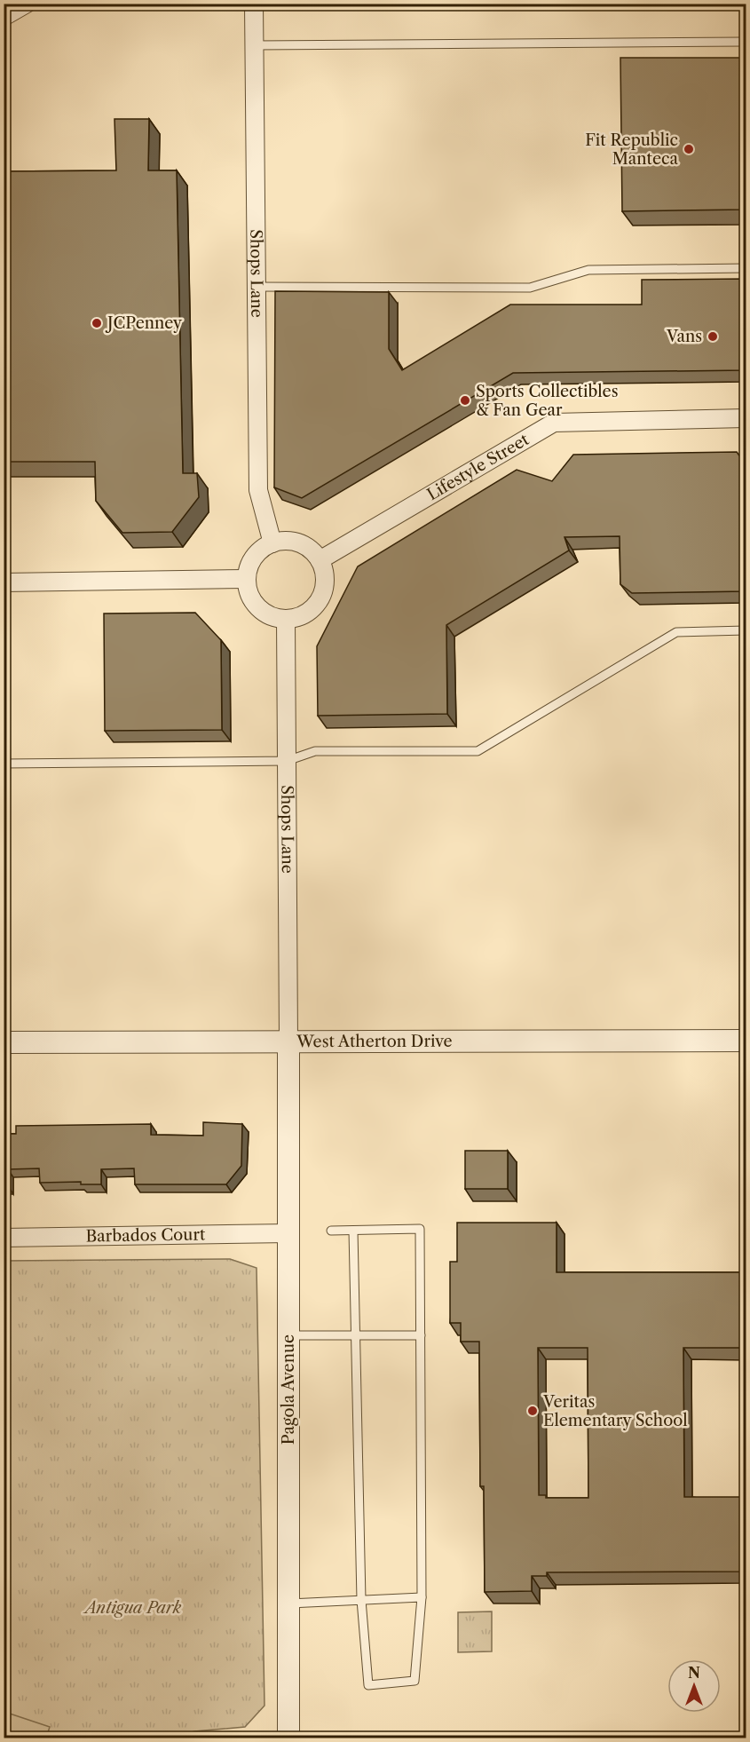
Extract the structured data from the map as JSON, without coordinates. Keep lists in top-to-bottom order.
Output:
{
  "streets": {
    "street": [
      "Shops Lane",
      "Lifestyle Street",
      "West Atherton Drive",
      "Barbados Court",
      "Pagola Avenue"
    ]
  },
  "crossings": [
    ["Shops Lane", "Lifestyle Street"],
    ["Shops Lane", "West Atherton Drive"],
    ["Shops Lane", "Pagola Avenue"],
    ["West Atherton Drive", "Pagola Avenue"],
    ["Barbados Court", "Pagola Avenue"]
  ],
  "parks": ["Antigua Park"],
  "places": [
    "Fit Republic Manteca",
    "JCPenney",
    "Vans",
    "Sports Collectibles & Fan Gear",
    "Veritas Elementary School"
  ],
  "north": "top"
}
